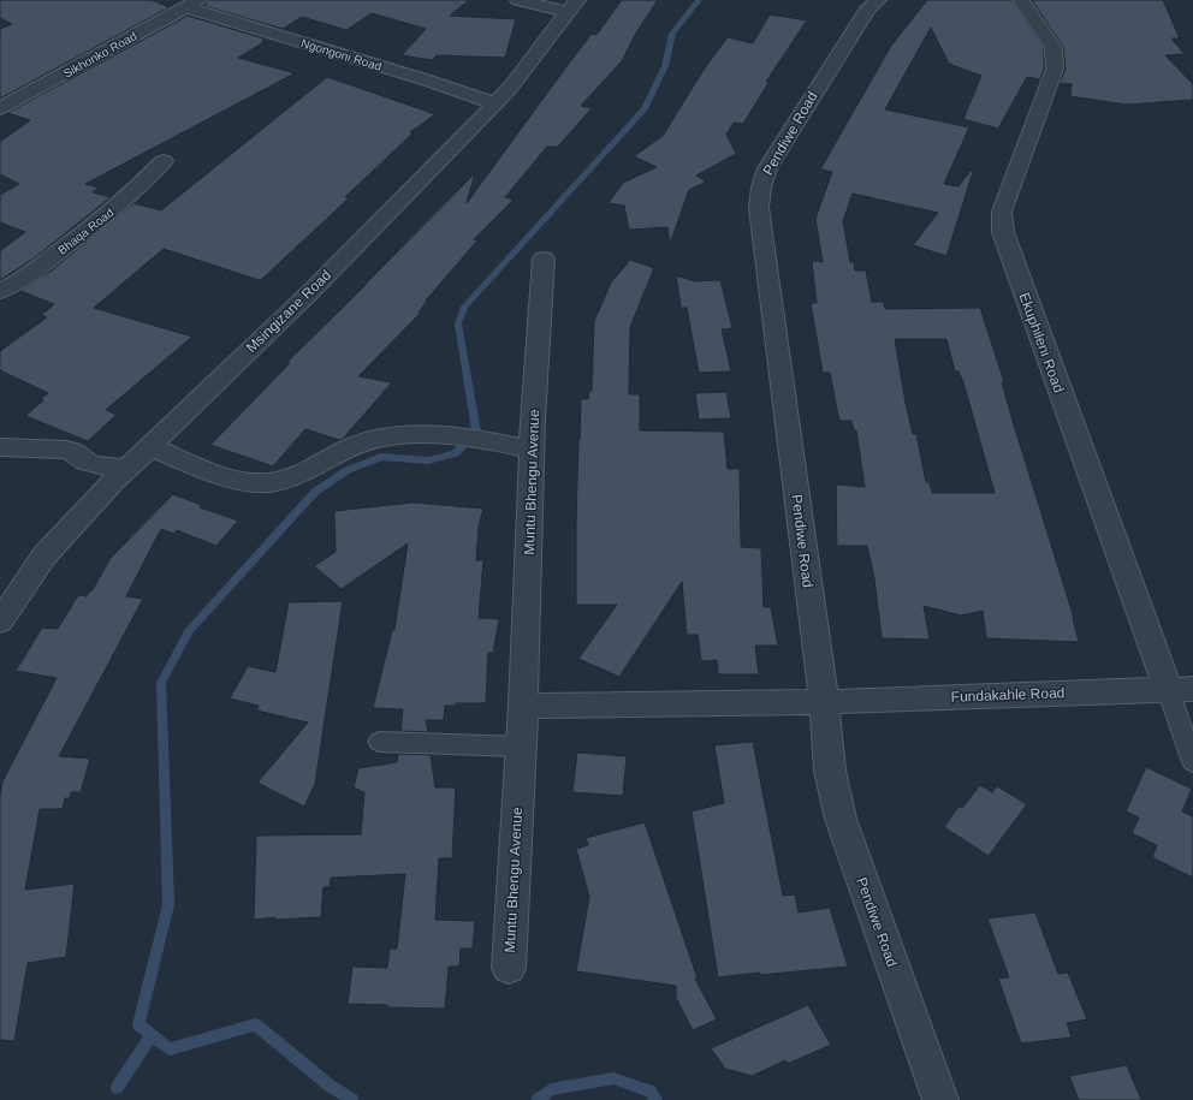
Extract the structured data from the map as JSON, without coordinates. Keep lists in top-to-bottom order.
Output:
{
  "streets": {
    "street": [
      "Sikhonko Road",
      "Ngongoni Road",
      "Pendiwe Road",
      "Bhaqa Road",
      "Msingizane Road",
      "Ekuphileni Road",
      "Muntu Bhengu Avenue",
      "Fundakahle Road"
    ]
  },
  "crossings": [
    ["Sikhonko Road", "Ngongoni Road"],
    ["Ngongoni Road", "Msingizane Road"],
    ["Pendiwe Road", "Fundakahle Road"],
    ["Ekuphileni Road", "Fundakahle Road"]
  ]
}
